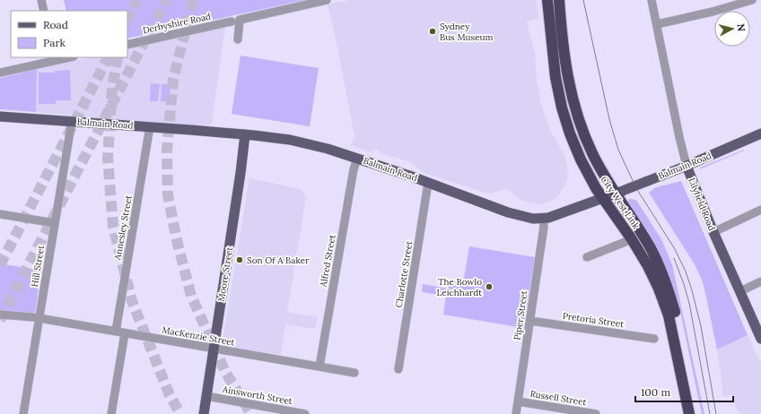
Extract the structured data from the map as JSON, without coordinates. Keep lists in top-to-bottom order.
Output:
{
  "streets": {
    "highway": ["City West Link"],
    "main road": ["Balmain Road", "Lilyfield Road", "Moore Street"],
    "street": [
      "Derbyshire Road",
      "Annesley Street",
      "Alfred Street",
      "Hill Street",
      "Charlotte Street",
      "Piper Street",
      "Pretoria Street",
      "MacKenzie Street",
      "Ainsworth Street",
      "Russell Street"
    ]
  },
  "crossings": [
    ["Balmain Road", "City West Link"],
    ["Balmain Road", "Lilyfield Road"],
    ["Balmain Road", "Annesley Street"],
    ["Balmain Road", "Alfred Street"],
    ["Balmain Road", "Hill Street"],
    ["Balmain Road", "Moore Street"],
    ["Balmain Road", "Charlotte Street"],
    ["Balmain Road", "Piper Street"],
    ["Annesley Street", "MacKenzie Street"],
    ["Alfred Street", "MacKenzie Street"],
    ["Hill Street", "MacKenzie Street"],
    ["Moore Street", "MacKenzie Street"],
    ["Moore Street", "Ainsworth Street"],
    ["Piper Street", "Pretoria Street"],
    ["Piper Street", "Russell Street"]
  ],
  "places": ["Sydney Bus Museum", "Son Of A Baker", "The Bowlo Leichhardt"],
  "legend": ["Road", "Park"],
  "scale_bar": "100 m",
  "north": "right"
}
